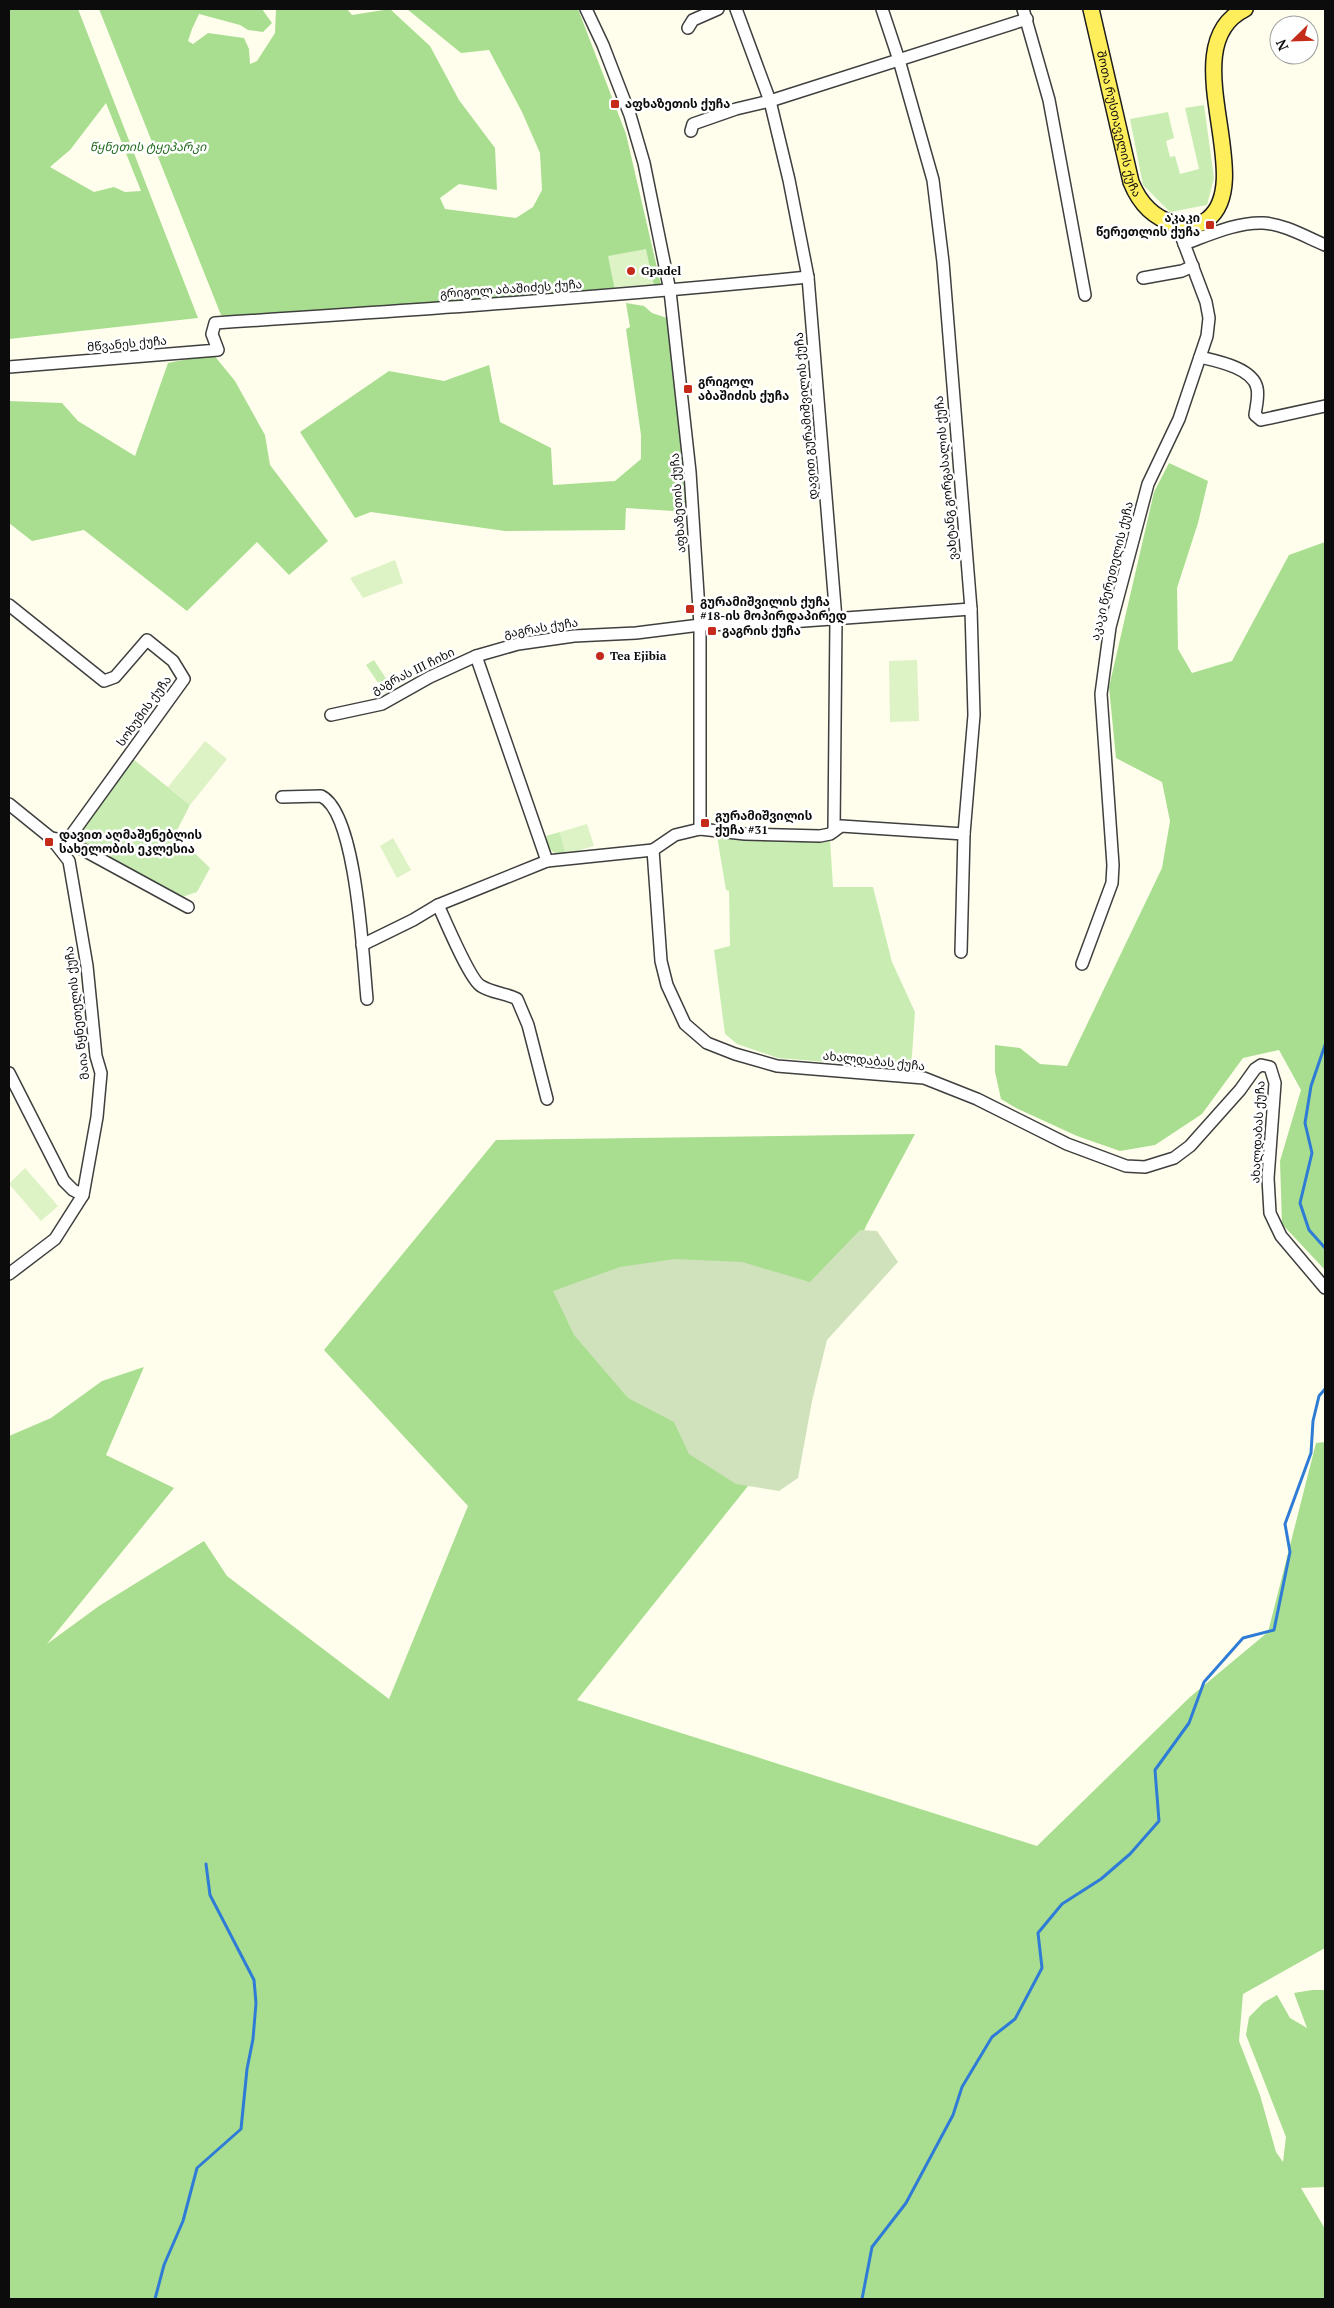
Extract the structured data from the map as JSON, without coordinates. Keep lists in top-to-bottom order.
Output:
{
  "streets": {
    "main road": ["შოთა რუსთაველის ქუჩა"],
    "street": [
      "გრიგოლ აბაშიძეს ქუჩა",
      "მწვანეს ქუჩა",
      "დავით გურამიშვილის ქუჩა",
      "ვახტანგ გორგასალის ქუჩა",
      "აფხაზეთის ქუჩა",
      "აკაკი წერეთელის ქუჩა",
      "გაგრას ქუჩა",
      "გაგრას III ჩიხი",
      "სოხუმის ქუჩა",
      "მაია წყნეთელის ქუჩა",
      "ახალდაბას ქუჩა"
    ]
  },
  "crossings": [
    ["შოთა რუსთაველის ქუჩა", "აკაკი წერეთელის ქუჩა"],
    ["გრიგოლ აბაშიძეს ქუჩა", "მწვანეს ქუჩა"],
    ["გრიგოლ აბაშიძეს ქუჩა", "დავით გურამიშვილის ქუჩა"],
    ["გრიგოლ აბაშიძეს ქუჩა", "აფხაზეთის ქუჩა"],
    ["დავით გურამიშვილის ქუჩა", "გაგრას ქუჩა"],
    ["ვახტანგ გორგასალის ქუჩა", "გაგრას ქუჩა"],
    ["აფხაზეთის ქუჩა", "გაგრას ქუჩა"],
    ["გაგრას ქუჩა", "გაგრას III ჩიხი"]
  ],
  "parks": ["წყნეთის ტყეპარკი"],
  "places": {
    "transit": [
      "აფხაზეთის ქუჩა",
      "აკაკი წერეთლის ქუჩა",
      "გრიგოლ აბაშიძის ქუჩა",
      "გურამიშვილის ქუჩა #18-ის მოპირდაპირედ",
      "გაგრის ქუჩა",
      "გურამიშვილის ქუჩა #31",
      "დავით აღმაშენებლის სახელობის ეკლესია"
    ],
    "other": ["Gpadel", "Tea Ejibia"]
  },
  "north": "bottom left"
}
